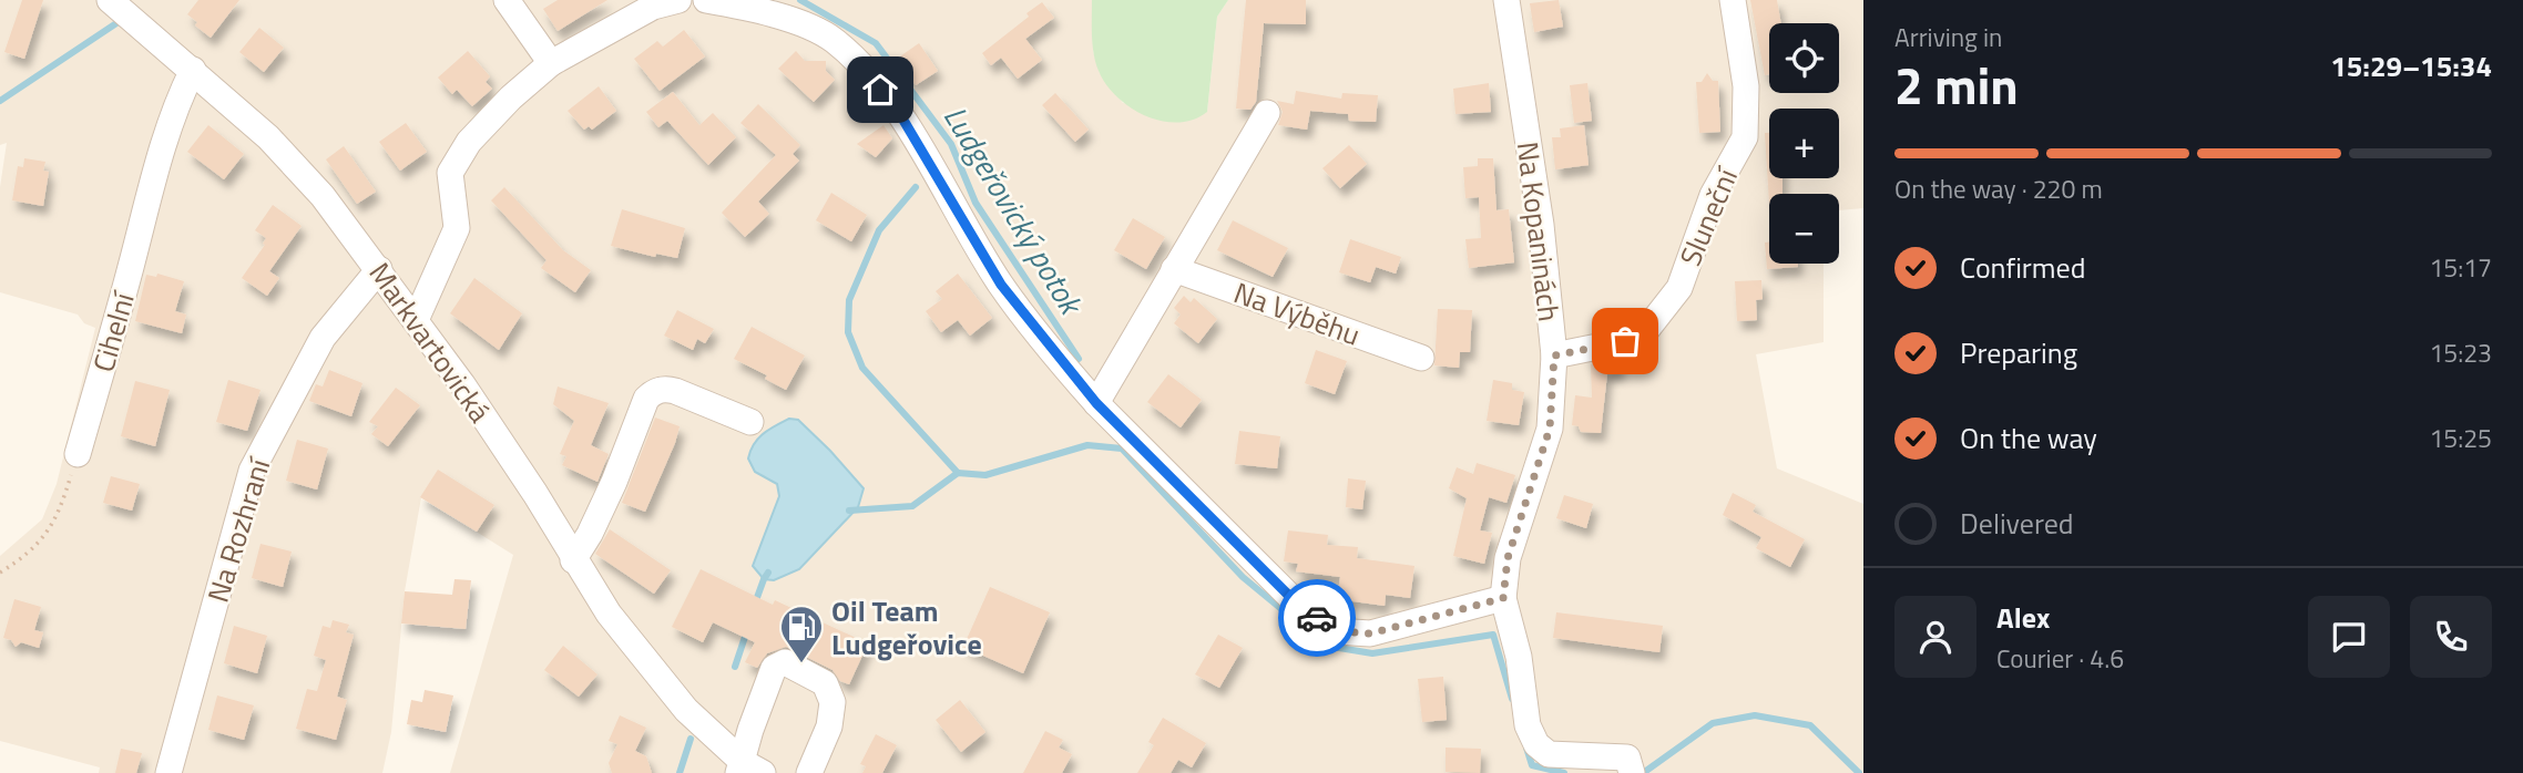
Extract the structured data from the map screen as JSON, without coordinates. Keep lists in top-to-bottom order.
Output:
{
  "streets": {
    "street": [
      "Sluneční",
      "Na Kopaninách",
      "Na Výběhu",
      "Cihelní",
      "Markvartovická",
      "Na Rozhraní"
    ]
  },
  "crossings": [
    ["Sluneční", "Na Kopaninách"],
    ["Cihelní", "Markvartovická"],
    ["Markvartovická", "Na Rozhraní"]
  ],
  "water": ["Ludgeřovický potok"],
  "places": {
    "fuel station": ["Oil Team Ludgeřovice"]
  },
  "page": {
    "heading": ["2 min", "Arriving in", "15:29–15:34"],
    "panel": ["Alex", "Courier · 4.6"],
    "map_buttons": ["+", "−"],
    "bar": "On the way · 220 m",
    "list": [
      ["Confirmed", "15:17"],
      ["Preparing", "15:23"],
      ["On the way", "15:25"],
      "Delivered"
    ]
  }
}
